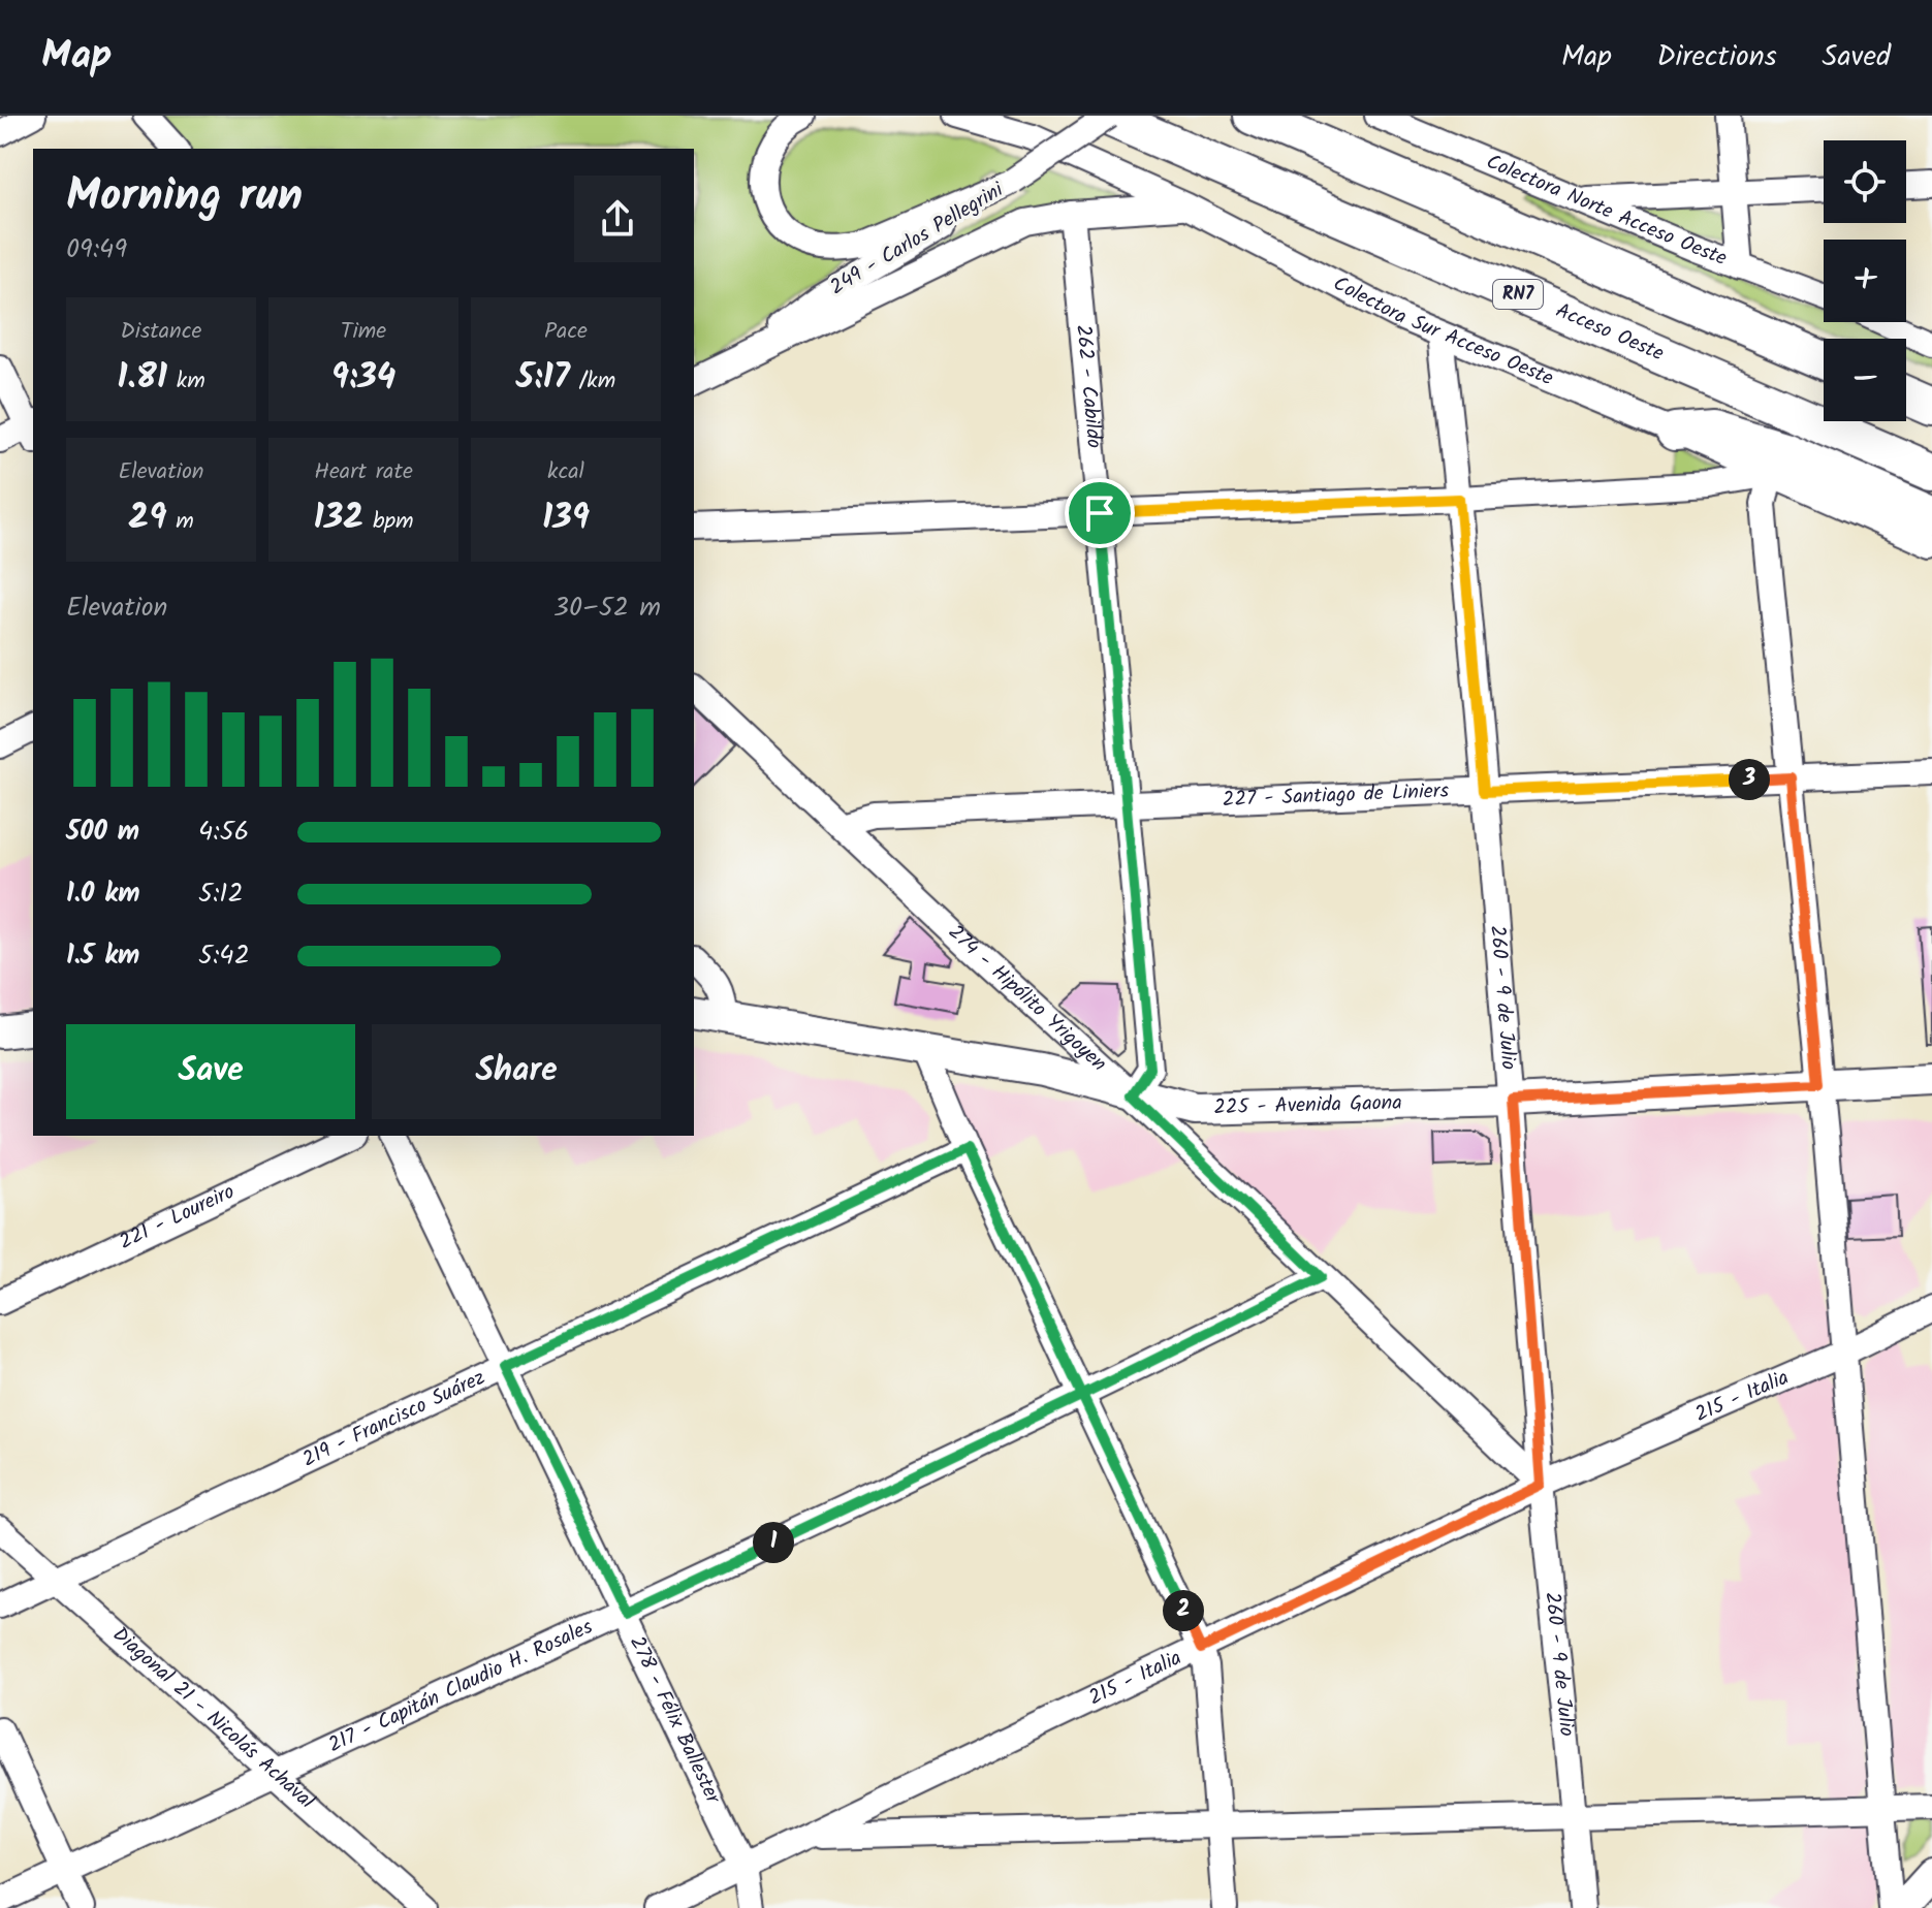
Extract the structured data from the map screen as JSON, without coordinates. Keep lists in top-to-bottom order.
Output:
{
  "streets": {
    "highway": ["RN7", "Acceso Oeste"],
    "main road": ["225 - Avenida Gaona"],
    "street": [
      "Colectora Norte Acceso Oeste",
      "249 - Carlos Pellegrini",
      "Colectora Sur Acceso Oeste",
      "262 - Cabildo",
      "227 - Santiago de Liniers",
      "260 - 9 de Julio",
      "274 - Hipólito Yrigoyen",
      "221 - Loureiro",
      "215 - Italia",
      "219 - Francisco Suárez",
      "217 - Capitán Claudio H. Rosales",
      "Diagonal 21 - Nicolás Achával",
      "278 - Félix Ballester"
    ]
  },
  "crossings": [
    ["249 - Carlos Pellegrini", "Colectora Sur Acceso Oeste"],
    ["249 - Carlos Pellegrini", "Acceso Oeste"],
    ["249 - Carlos Pellegrini", "262 - Cabildo"],
    ["Colectora Sur Acceso Oeste", "260 - 9 de Julio"],
    ["262 - Cabildo", "227 - Santiago de Liniers"],
    ["262 - Cabildo", "274 - Hipólito Yrigoyen"],
    ["262 - Cabildo", "225 - Avenida Gaona"],
    ["227 - Santiago de Liniers", "260 - 9 de Julio"],
    ["227 - Santiago de Liniers", "274 - Hipólito Yrigoyen"],
    ["260 - 9 de Julio", "274 - Hipólito Yrigoyen"],
    ["260 - 9 de Julio", "225 - Avenida Gaona"],
    ["260 - 9 de Julio", "215 - Italia"],
    ["274 - Hipólito Yrigoyen", "225 - Avenida Gaona"],
    ["274 - Hipólito Yrigoyen", "215 - Italia"],
    ["274 - Hipólito Yrigoyen", "217 - Capitán Claudio H. Rosales"],
    ["215 - Italia", "278 - Félix Ballester"],
    ["219 - Francisco Suárez", "Diagonal 21 - Nicolás Achával"],
    ["219 - Francisco Suárez", "278 - Félix Ballester"],
    ["217 - Capitán Claudio H. Rosales", "Diagonal 21 - Nicolás Achával"],
    ["217 - Capitán Claudio H. Rosales", "278 - Félix Ballester"]
  ],
  "page": {
    "header": "Map",
    "nav": ["Map", "Directions", "Saved"],
    "map_buttons": ["+", "−"],
    "heading": ["Morning run", "09:49"],
    "stats": [
      ["Distance", "1.81 km"],
      ["Time", "9:34"],
      ["Pace", "5:17 /km"],
      ["Elevation", "29 m"],
      ["Heart rate", "132 bpm"],
      ["kcal", "139"]
    ],
    "chart": ["Elevation", "30–52 m"],
    "pins": ["3", "1", "2"],
    "list": [
      {
        "name": "500 m",
        "note": "4:56"
      },
      {
        "name": "1.0 km",
        "note": "5:12"
      },
      {
        "name": "1.5 km",
        "note": "5:42"
      }
    ],
    "buttons": ["Save", "Share"]
  }
}
